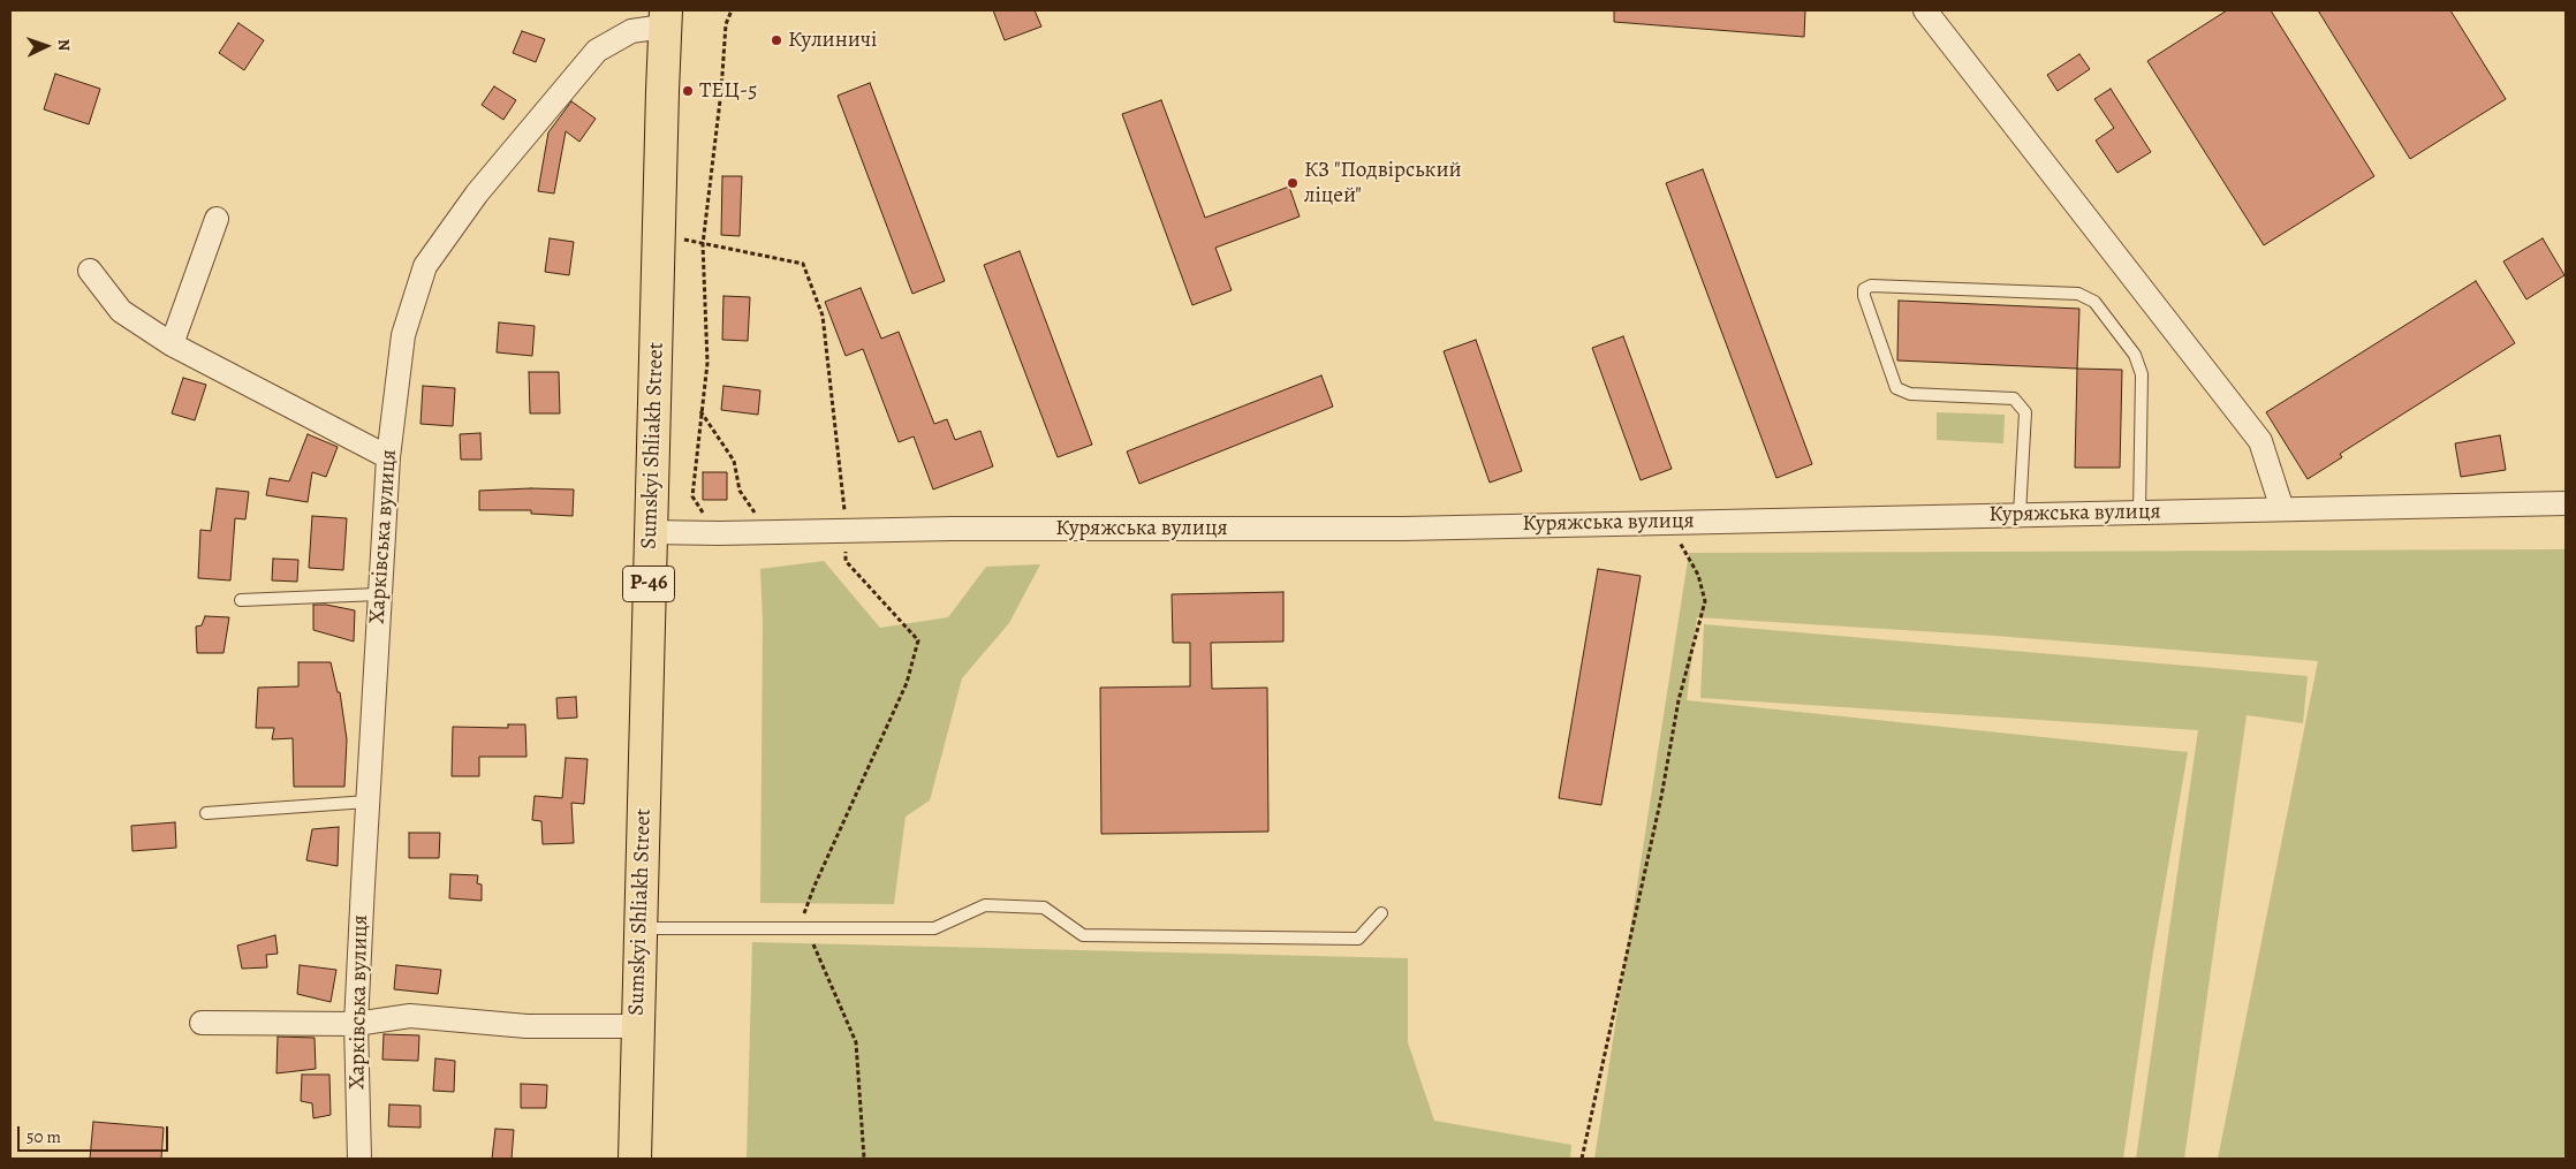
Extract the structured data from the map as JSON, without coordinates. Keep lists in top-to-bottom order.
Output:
{
  "streets": {
    "main road": ["Sumskyi Shliakh Street", "Р-46"],
    "street": ["Куряжська вулиця", "Харківська вулиця"]
  },
  "crossings": [
    ["Sumskyi Shliakh Street", "Куряжська вулиця"],
    ["Sumskyi Shliakh Street", "Харківська вулиця"]
  ],
  "places": ["Кулиничі", "ТЕЦ-5", "КЗ \"Подвірський ліцей\""],
  "scale_bar": "50 m",
  "north": "right"
}
